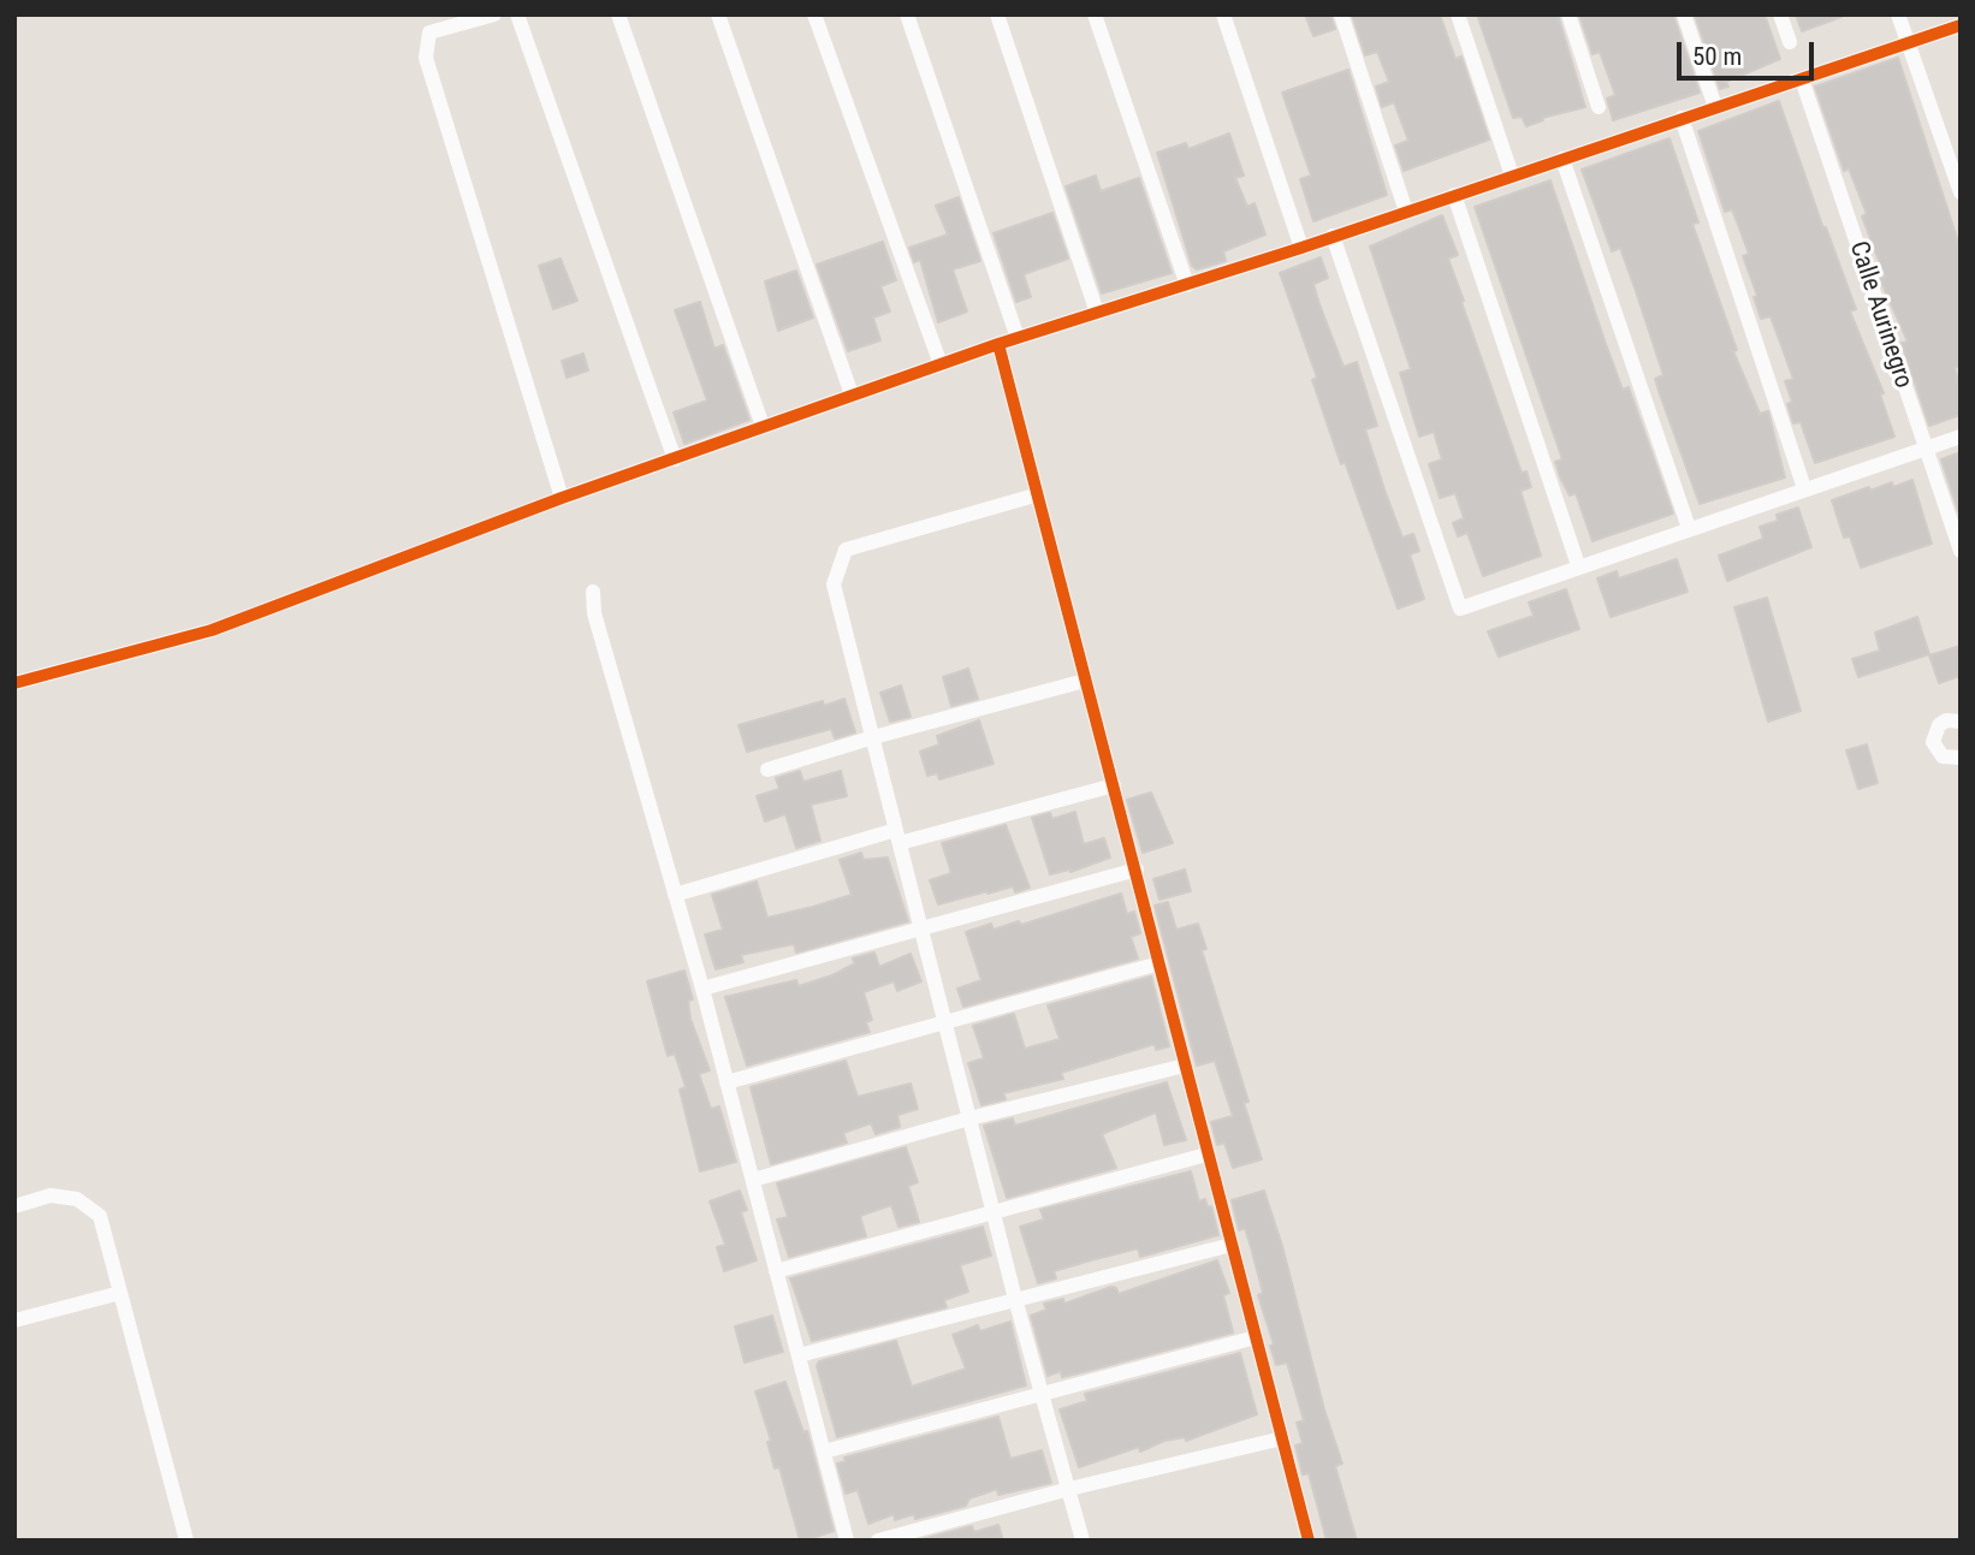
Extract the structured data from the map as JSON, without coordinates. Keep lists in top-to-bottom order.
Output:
{
  "streets": {
    "street": ["Calle Aurinegro"]
  },
  "scale_bar": "50 m"
}
